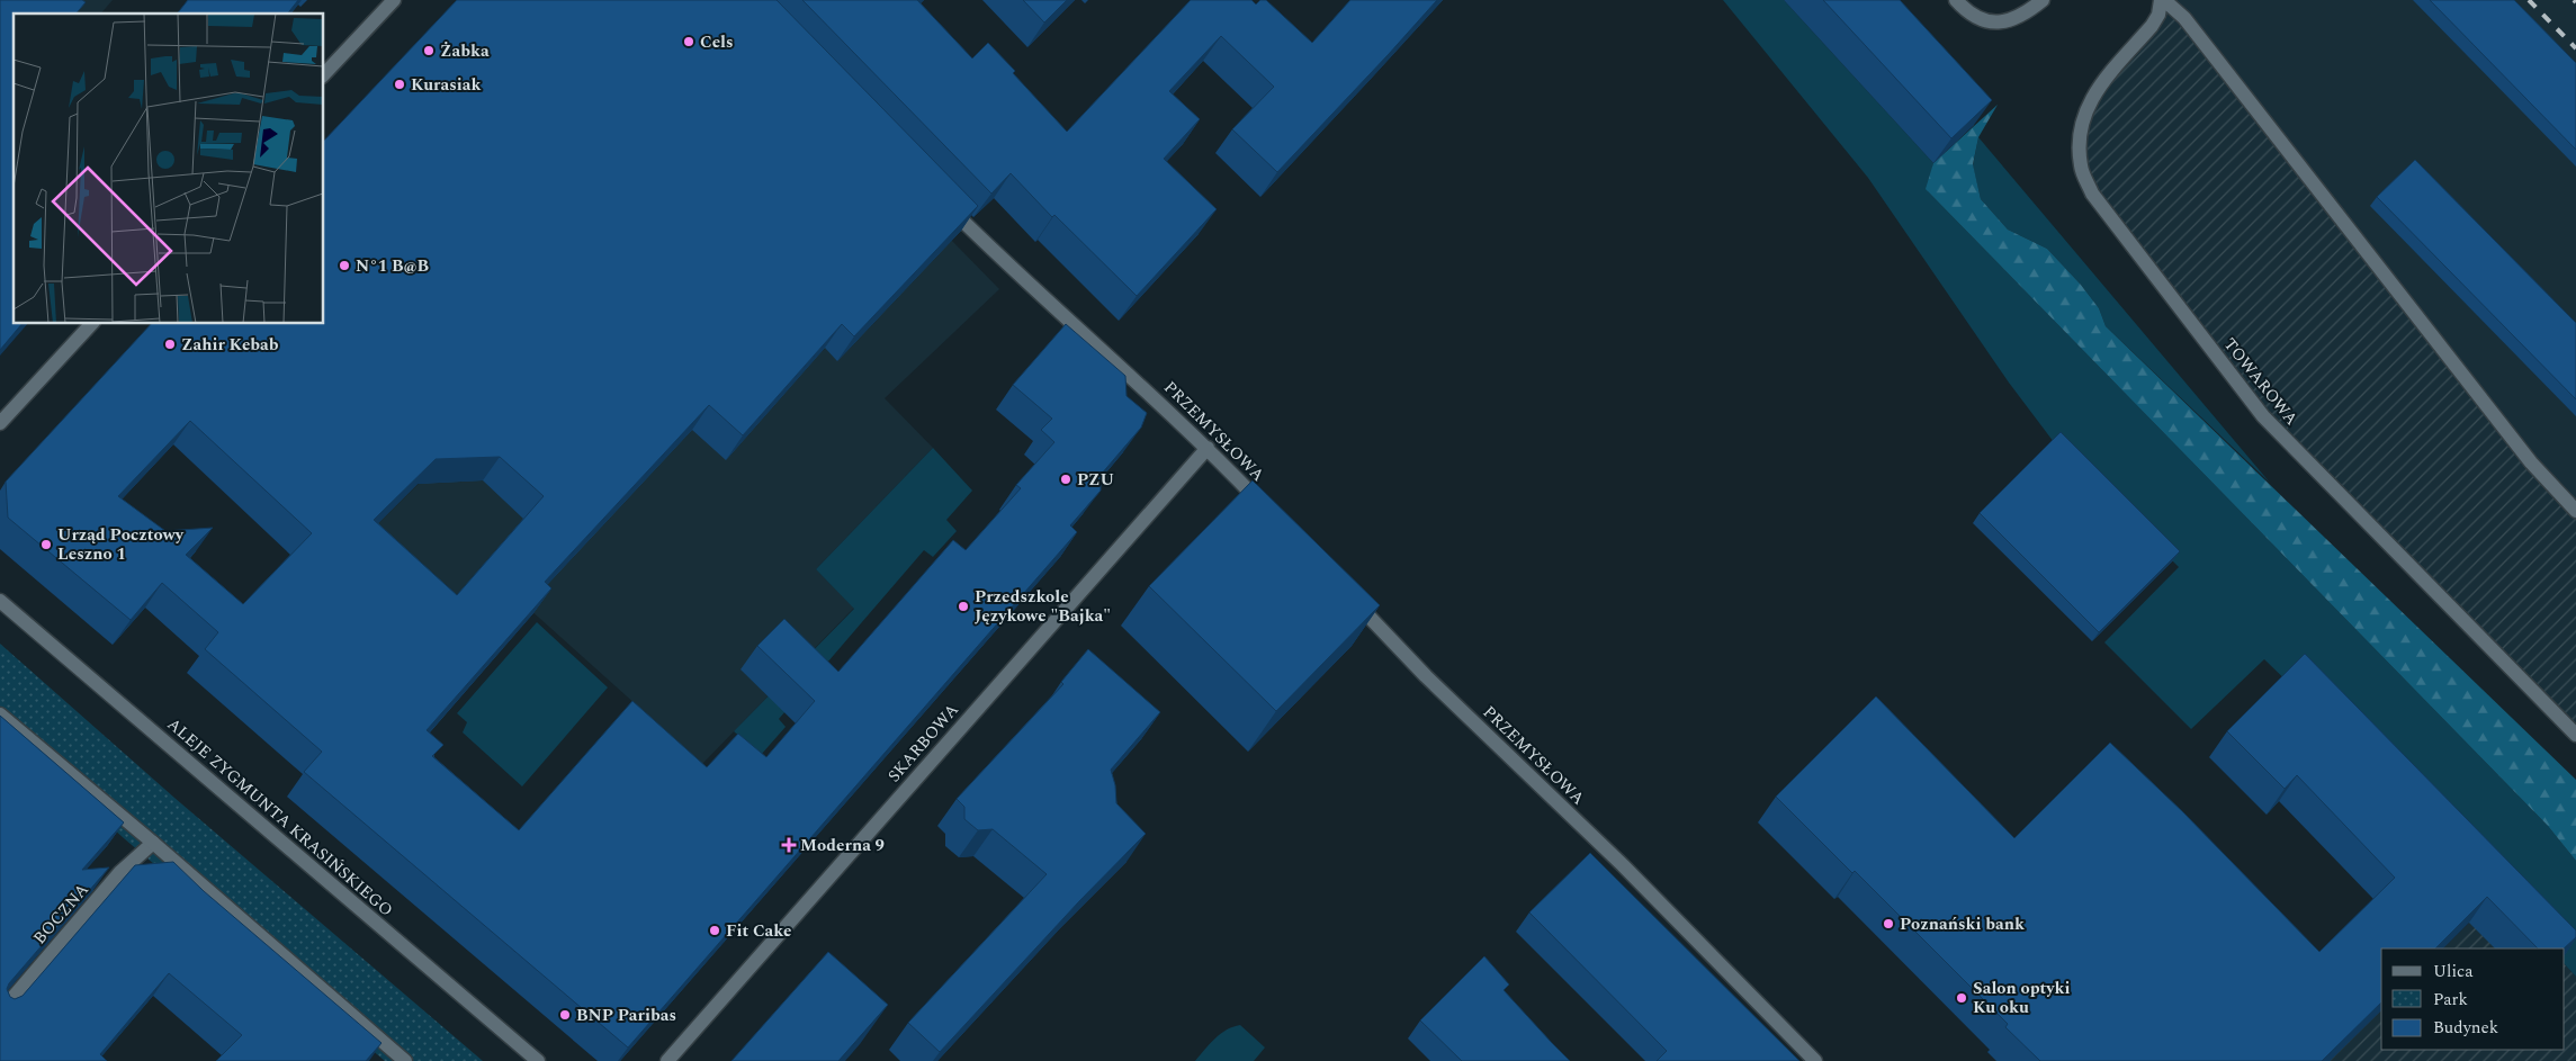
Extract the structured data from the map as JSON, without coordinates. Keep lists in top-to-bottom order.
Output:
{
  "streets": {
    "street": [
      "TOWAROWA",
      "PRZEMYSŁOWA",
      "SKARBOWA",
      "ALEJE ZYGMUNTA KRASIŃSKIEGO",
      "BOCZNA"
    ]
  },
  "crossings": [
    ["PRZEMYSŁOWA", "SKARBOWA"]
  ],
  "places": {
    "other": [
      "Cels",
      "Żabka",
      "Kurasiak",
      "N°1 B@B",
      "Zahir Kebab",
      "PZU",
      "Urząd Pocztowy Leszno 1",
      "Przedszkole Językowe \"Bajka\"",
      "Poznański bank",
      "Fit Cake",
      "Salon optyki Ku oku",
      "BNP Paribas"
    ],
    "health": ["Moderna 9"]
  },
  "legend": ["Ulica", "Park", "Budynek"]
}
